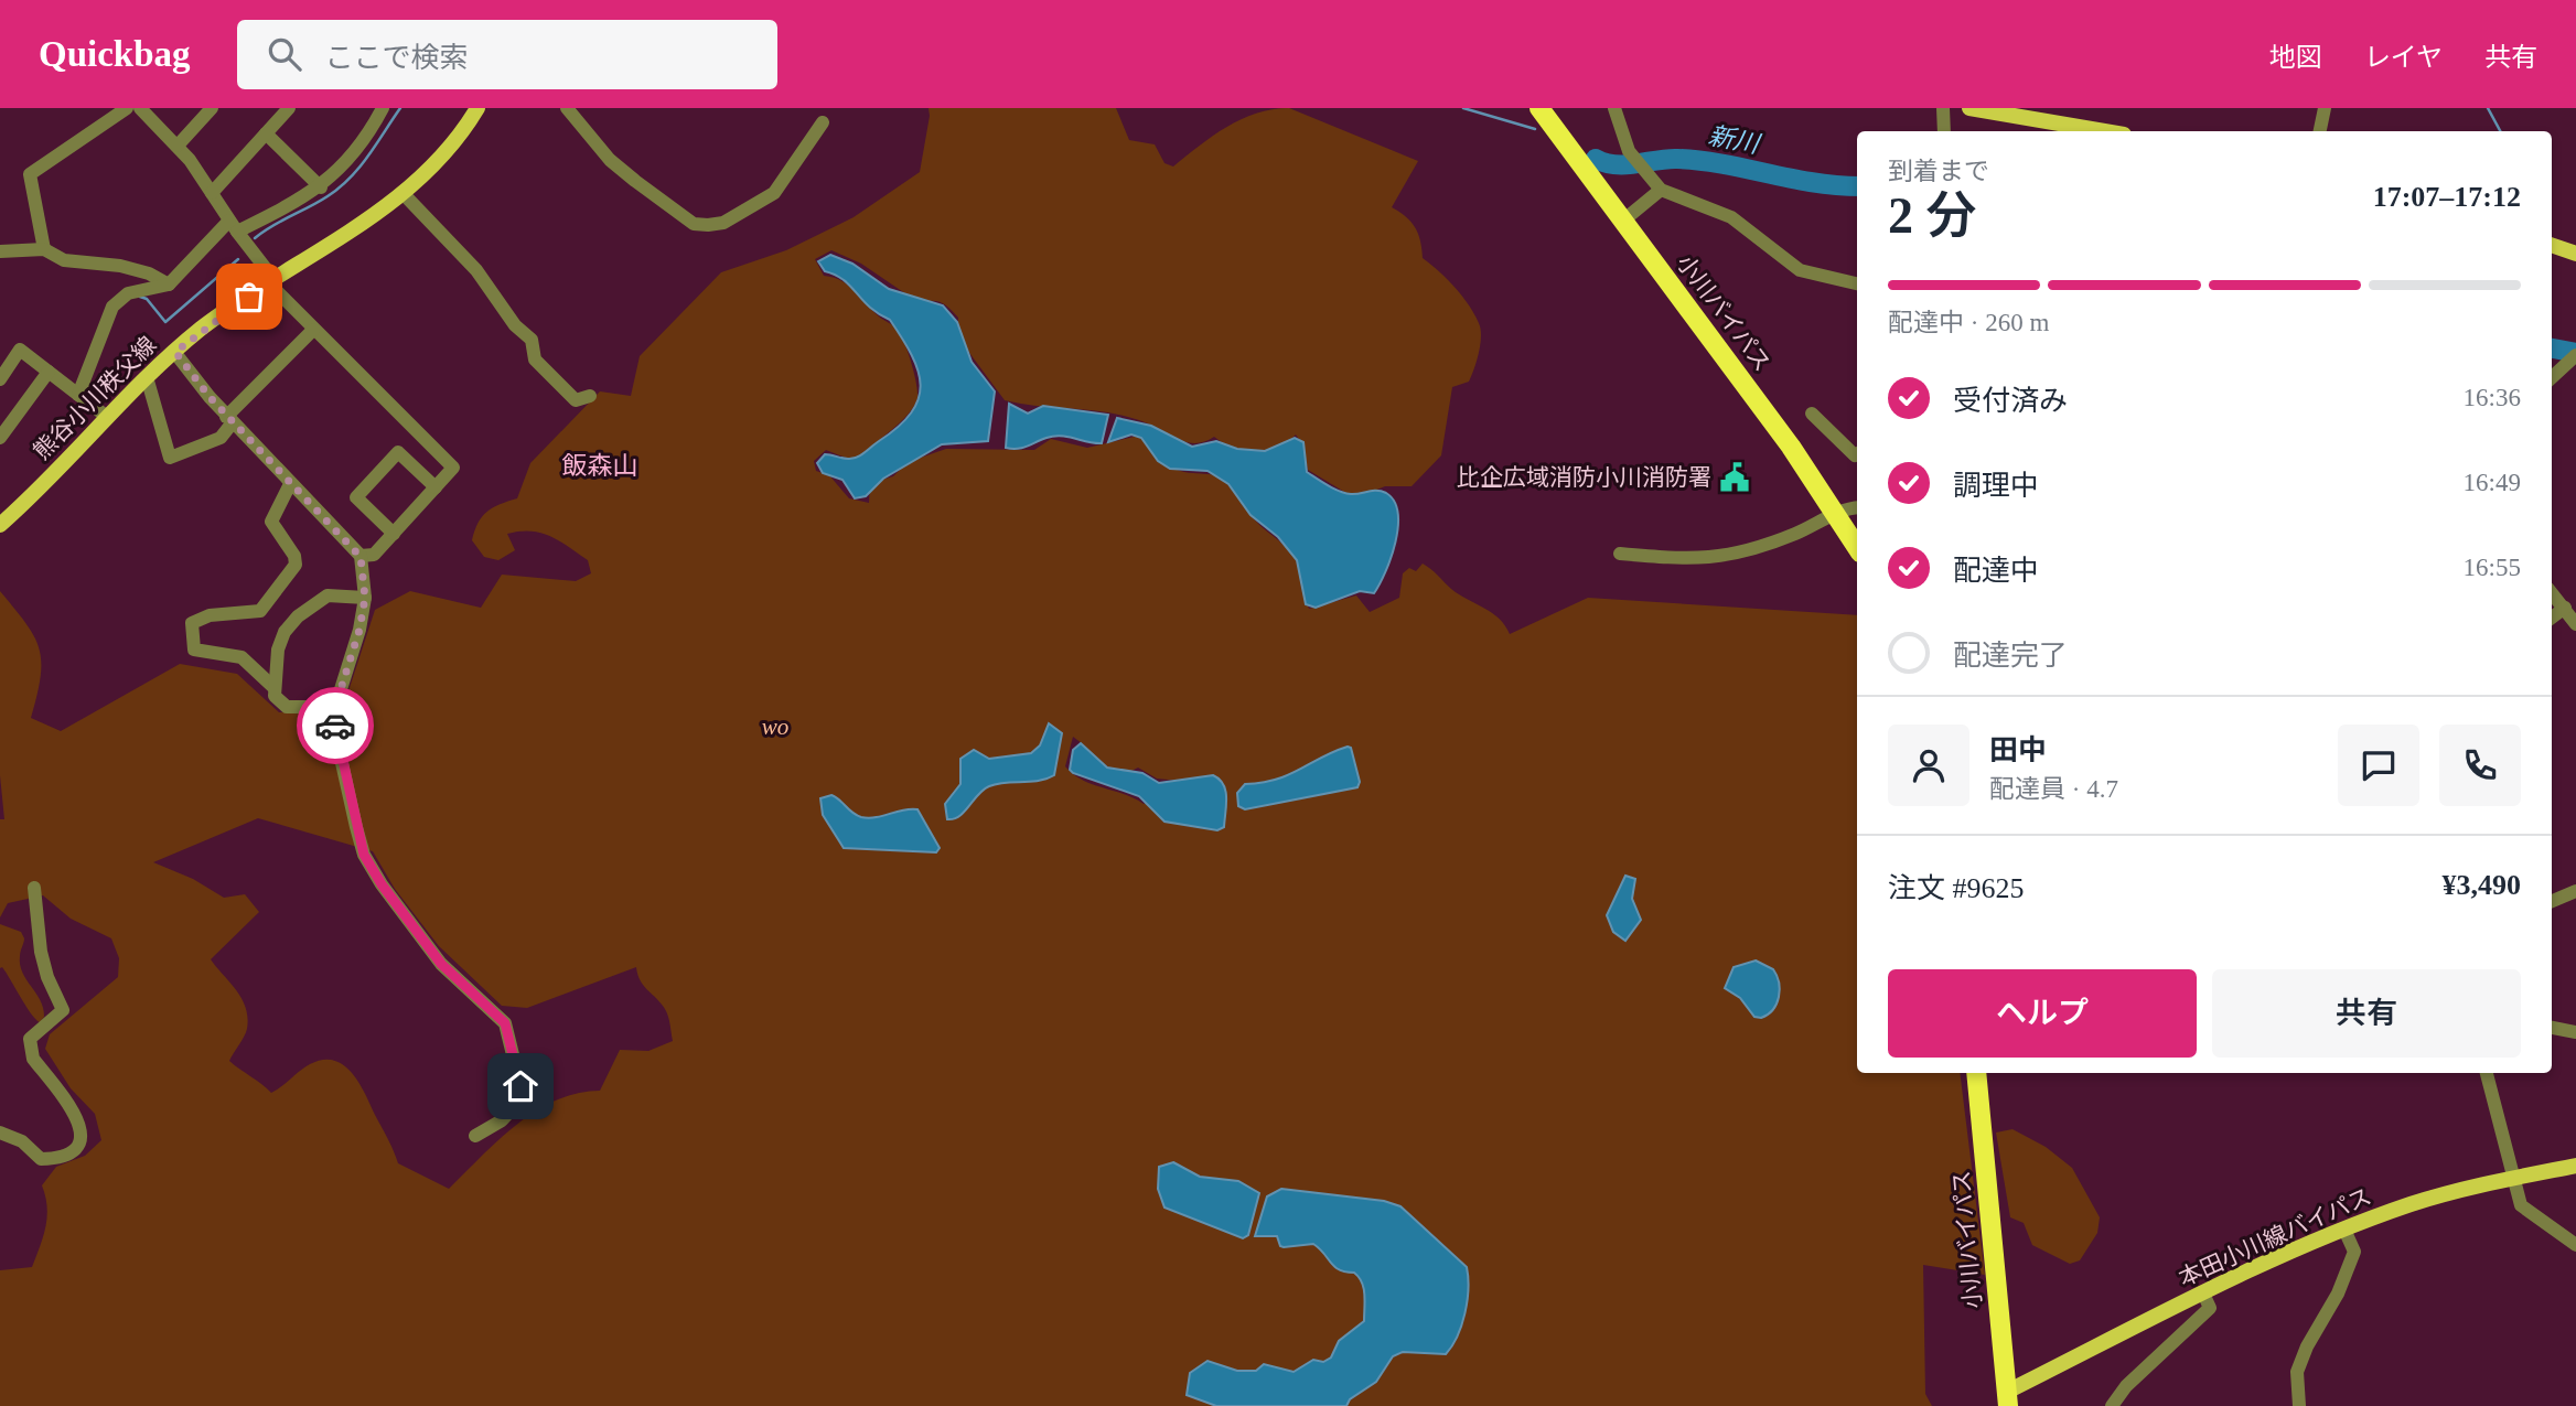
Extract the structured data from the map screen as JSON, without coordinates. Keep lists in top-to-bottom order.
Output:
{
  "streets": {
    "highway": ["小川バイパス"],
    "main road": ["熊谷小川秩父線", "本田小川線バイパス"]
  },
  "crossings": [
    ["小川バイパス", "本田小川線バイパス"]
  ],
  "districts": ["飯森山"],
  "water": ["新川"],
  "parks": ["wo"],
  "places": {
    "public building": ["比企広域消防小川消防署"]
  },
  "page": {
    "header": "Quickbag",
    "search": "ここで検索",
    "nav": ["地図", "レイヤ", "共有"],
    "heading": ["2 分", "到着まで", "17:07–17:12"],
    "panel": [
      "田中",
      "配達員 · 4.7",
      "注文 #9625",
      "¥3,490"
    ],
    "bar": "配達中 · 260 m",
    "list": [
      ["受付済み", "16:36"],
      ["調理中", "16:49"],
      ["配達中", "16:55"],
      "配達完了"
    ],
    "buttons": ["ヘルプ", "共有"]
  }
}
